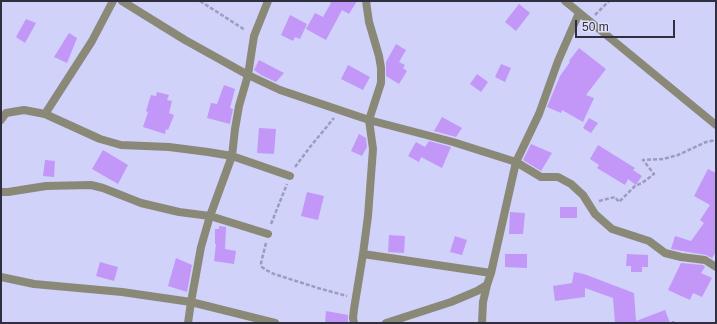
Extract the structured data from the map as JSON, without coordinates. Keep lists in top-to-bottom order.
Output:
{
  "scale_bar": "50 m"
}
